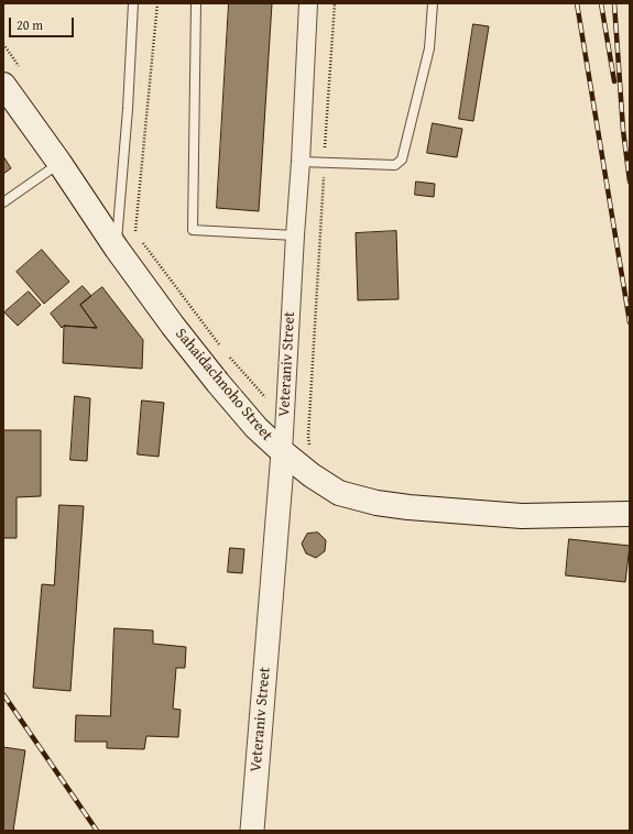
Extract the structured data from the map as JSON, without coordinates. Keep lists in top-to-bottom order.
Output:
{
  "streets": {
    "main road": ["Sahaidachnoho Street"],
    "street": ["Veteraniv Street"]
  },
  "crossings": [
    ["Veteraniv Street", "Sahaidachnoho Street"]
  ],
  "scale_bar": "20 m"
}
